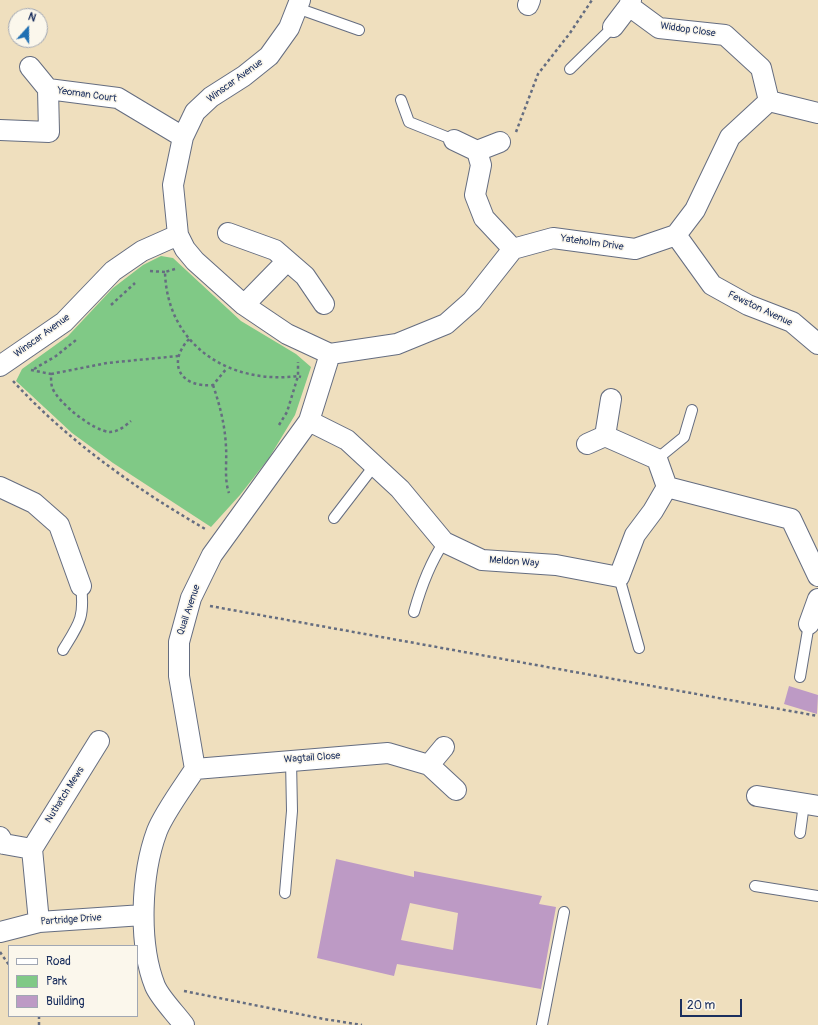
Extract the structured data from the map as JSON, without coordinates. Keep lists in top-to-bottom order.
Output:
{
  "streets": {
    "street": [
      "Widdop Close",
      "Winscar Avenue",
      "Yeoman Court",
      "Yateholm Drive",
      "Fewston Avenue",
      "Meldon Way",
      "Quail Avenue",
      "Wagtail Close",
      "Nuthatch Mews",
      "Partridge Drive"
    ]
  },
  "crossings": [
    ["Winscar Avenue", "Yeoman Court"],
    ["Winscar Avenue", "Quail Avenue"],
    ["Yateholm Drive", "Fewston Avenue"],
    ["Meldon Way", "Quail Avenue"],
    ["Quail Avenue", "Wagtail Close"]
  ],
  "legend": ["Road", "Park", "Building"],
  "scale_bar": "20 m",
  "north": "top"
}
